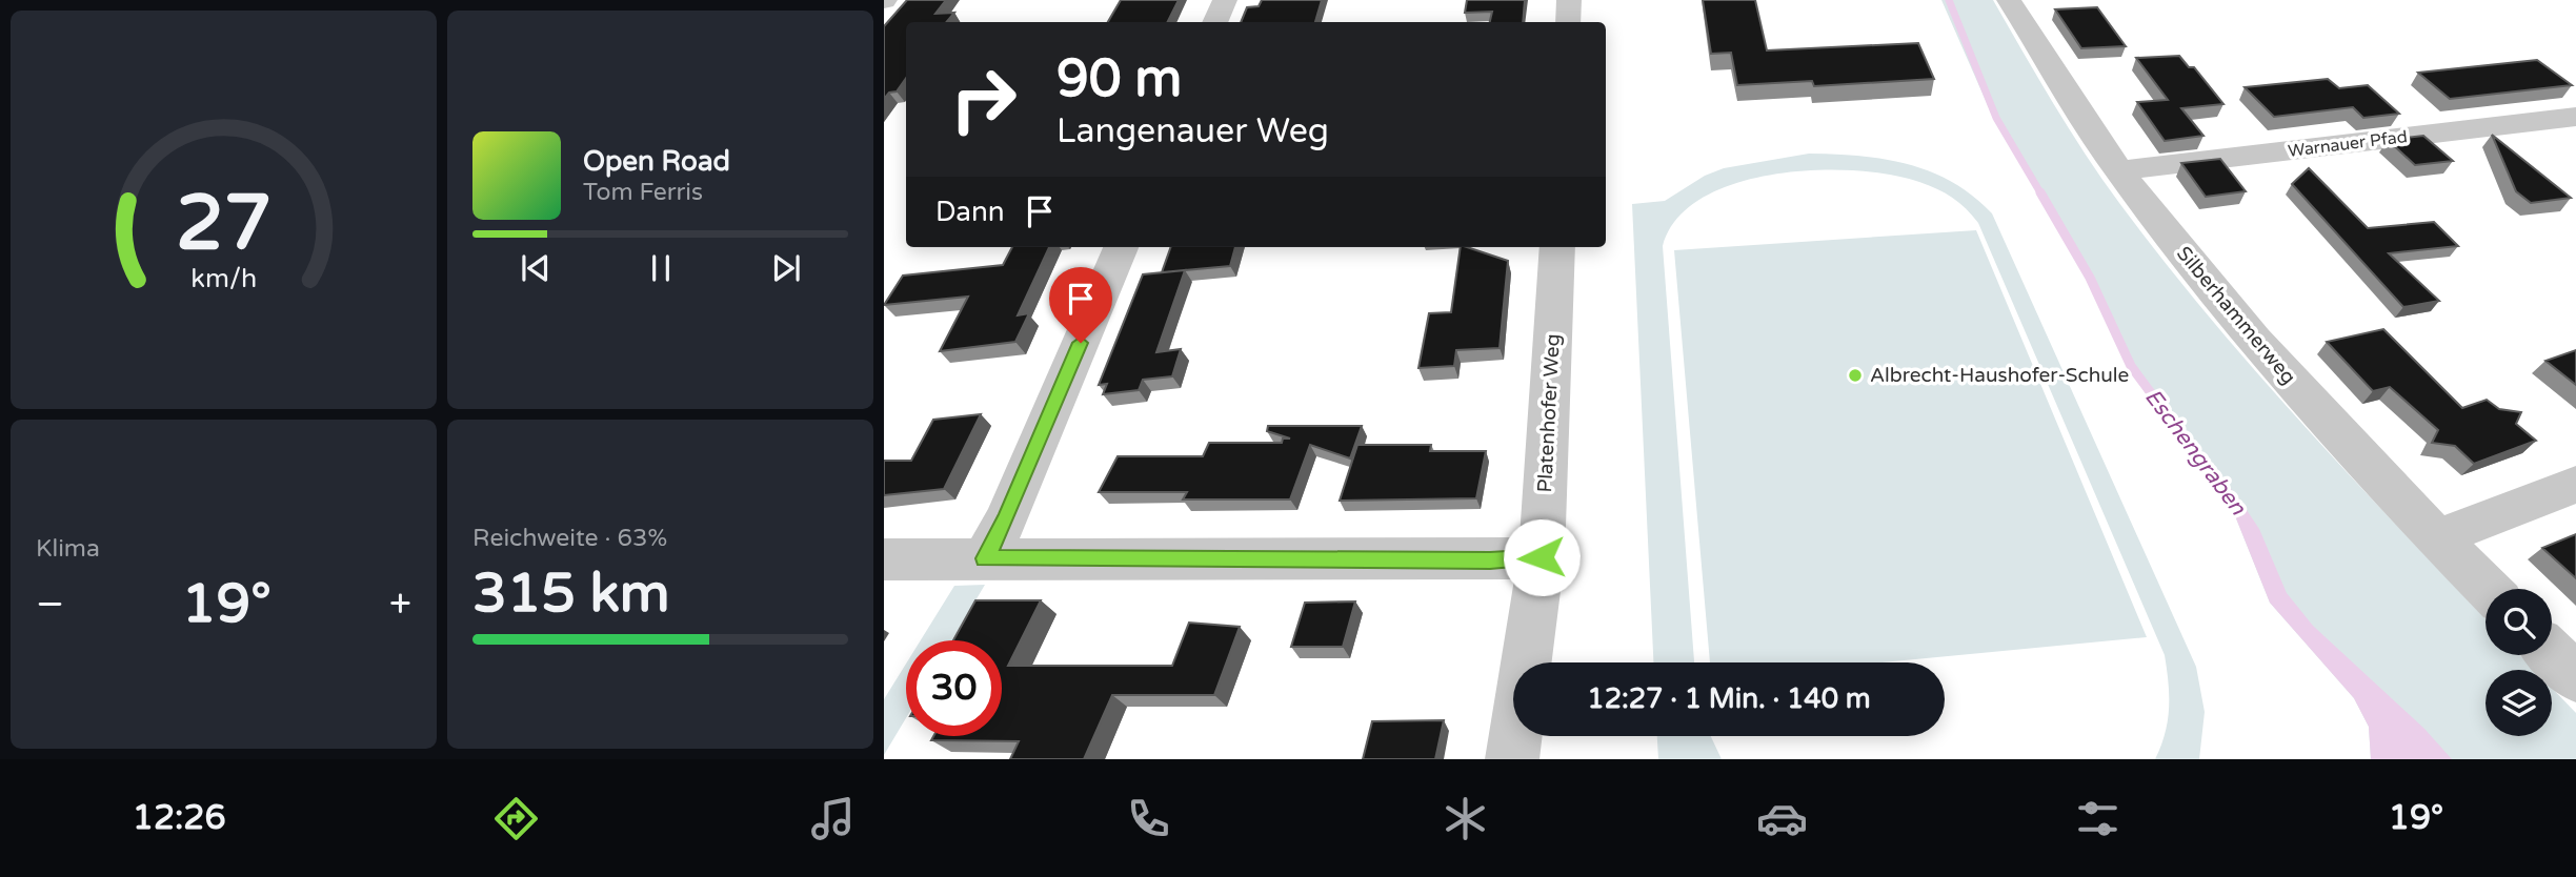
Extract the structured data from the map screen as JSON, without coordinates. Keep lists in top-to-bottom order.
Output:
{
  "streets": {
    "street": ["Warnauer Pfad", "Silberhammerweg", "Platenhofer Weg"]
  },
  "crossings": [
    ["Warnauer Pfad", "Silberhammerweg"]
  ],
  "water": ["Eschengraben"],
  "places": ["Albrecht-Haushofer-Schule"],
  "page": {
    "turn": ["90 m", "Langenauer Weg"],
    "song": ["Open Road", "Tom Ferris"],
    "then": "Dann",
    "tile": [
      "Klima",
      ["Reichweite · 63%", "315 km"]
    ],
    "heat": ["−", "19°", "+"],
    "limit": "30",
    "trip": "12:27 · 1 Min. · 140 m",
    "tabs": ["12:26", "19°"],
    "gauge": ["27", "km/h"]
  }
}
